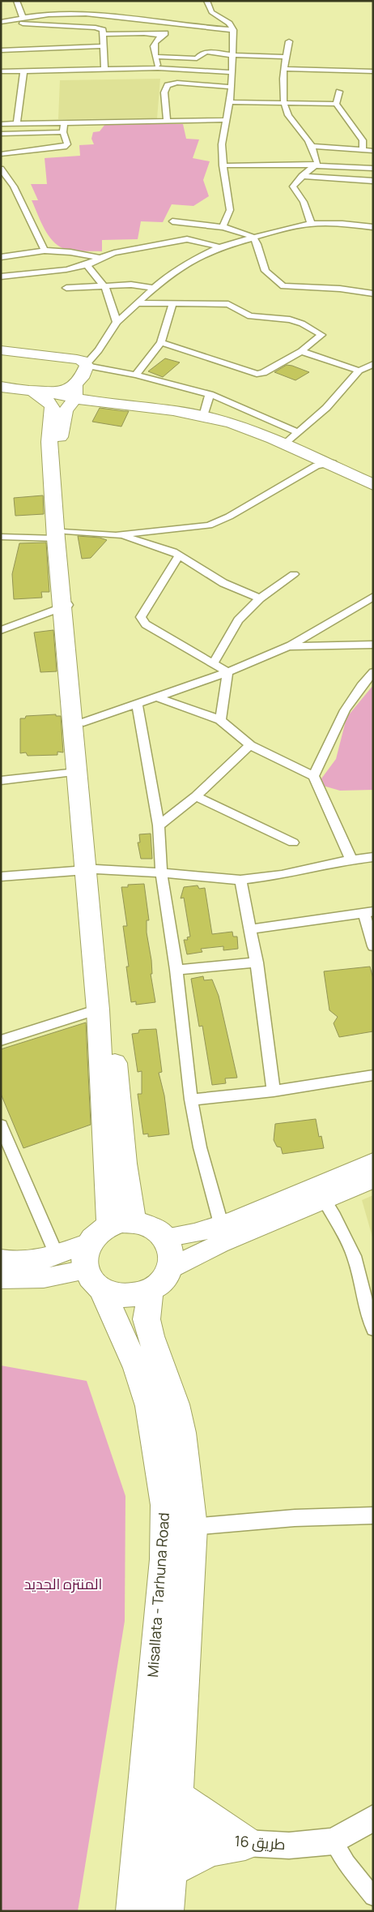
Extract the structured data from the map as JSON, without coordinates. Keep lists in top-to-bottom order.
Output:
{
  "streets": {
    "highway": ["Misallata - Tarhuna Road"],
    "street": ["طريق 16"]
  },
  "crossings": [
    ["Misallata - Tarhuna Road", "طريق 16"]
  ],
  "parks": ["المنتزه الجديد"]
}
